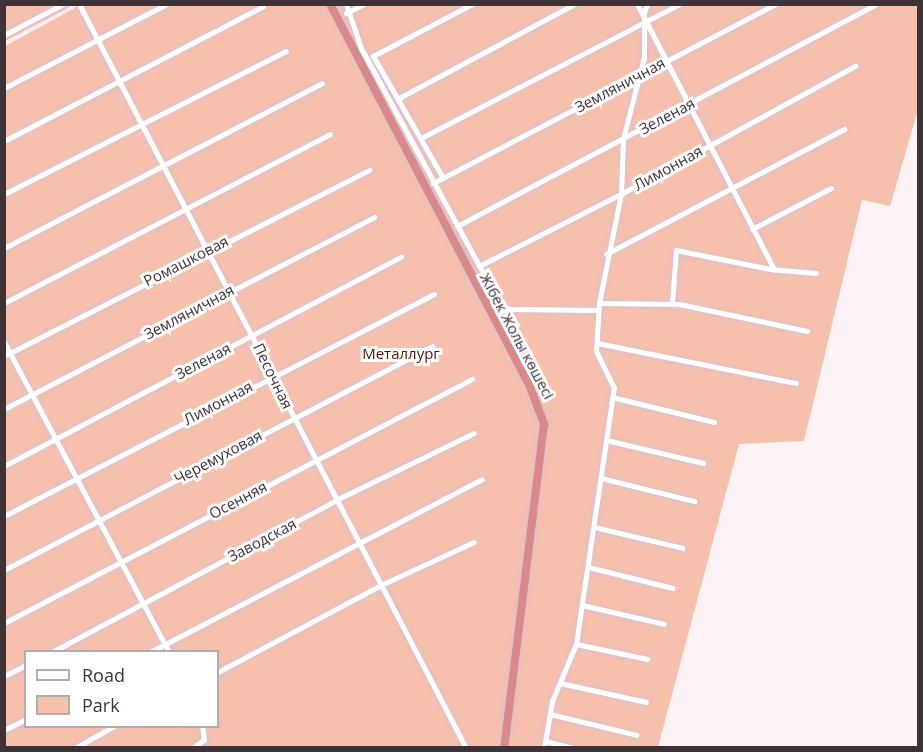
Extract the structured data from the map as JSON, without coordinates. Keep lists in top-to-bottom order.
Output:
{
  "streets": {
    "highway": ["Жібек Жолы көшесі"],
    "street": [
      "Земляничная",
      "Зеленая",
      "Лимонная",
      "Ромашковая",
      "Песочная",
      "Черемуховая",
      "Осенняя",
      "Заводская"
    ]
  },
  "crossings": [
    ["Земляничная", "Песочная"],
    ["Зеленая", "Песочная"],
    ["Лимонная", "Песочная"],
    ["Ромашковая", "Песочная"],
    ["Песочная", "Черемуховая"],
    ["Песочная", "Осенняя"],
    ["Песочная", "Заводская"]
  ],
  "parks": ["Металлург"],
  "legend": ["Road", "Park"]
}
